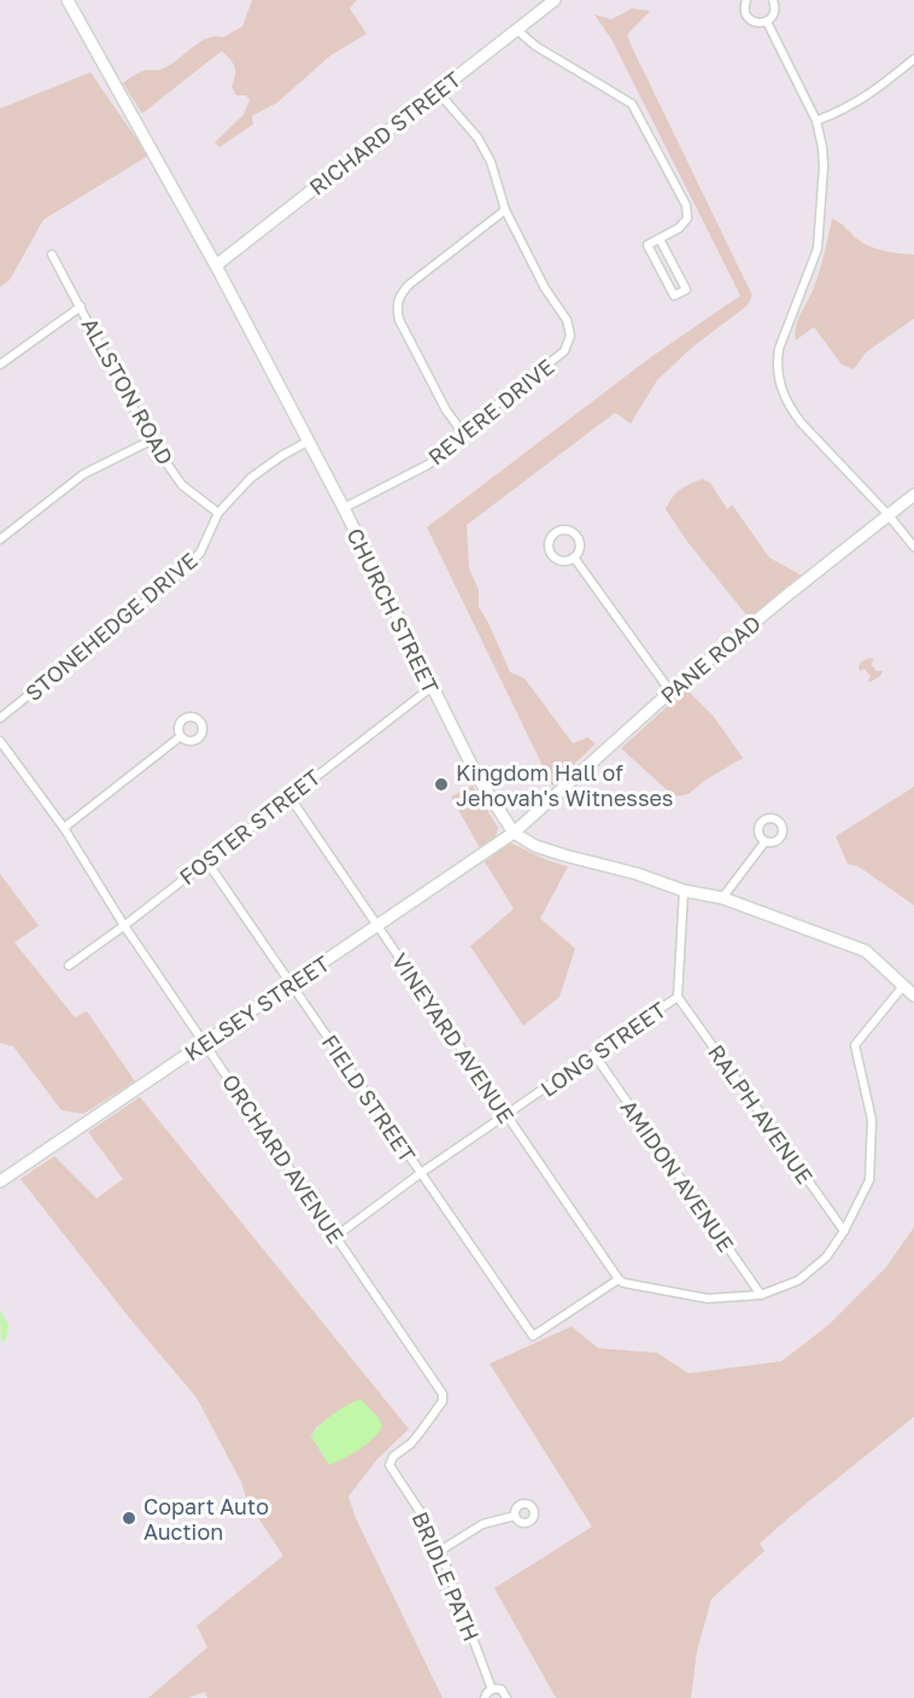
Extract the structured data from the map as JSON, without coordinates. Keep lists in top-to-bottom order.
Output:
{
  "streets": {
    "street": [
      "RICHARD STREET",
      "ALLSTON ROAD",
      "REVERE DRIVE",
      "CHURCH STREET",
      "STONEHEDGE DRIVE",
      "PANE ROAD",
      "FOSTER STREET",
      "KELSEY STREET",
      "VINEYARD AVENUE",
      "LONG STREET",
      "FIELD STREET",
      "RALPH AVENUE",
      "ORCHARD AVENUE",
      "AMIDON AVENUE",
      "BRIDLE PATH"
    ]
  },
  "crossings": [
    ["RICHARD STREET", "REVERE DRIVE"],
    ["RICHARD STREET", "CHURCH STREET"],
    ["ALLSTON ROAD", "STONEHEDGE DRIVE"],
    ["REVERE DRIVE", "CHURCH STREET"],
    ["CHURCH STREET", "STONEHEDGE DRIVE"],
    ["CHURCH STREET", "PANE ROAD"],
    ["CHURCH STREET", "FOSTER STREET"],
    ["CHURCH STREET", "KELSEY STREET"],
    ["CHURCH STREET", "LONG STREET"],
    ["PANE ROAD", "KELSEY STREET"],
    ["FOSTER STREET", "VINEYARD AVENUE"],
    ["FOSTER STREET", "FIELD STREET"],
    ["FOSTER STREET", "ORCHARD AVENUE"],
    ["KELSEY STREET", "VINEYARD AVENUE"],
    ["KELSEY STREET", "FIELD STREET"],
    ["KELSEY STREET", "ORCHARD AVENUE"],
    ["VINEYARD AVENUE", "LONG STREET"],
    ["VINEYARD AVENUE", "FIELD STREET"],
    ["LONG STREET", "FIELD STREET"],
    ["LONG STREET", "RALPH AVENUE"],
    ["LONG STREET", "ORCHARD AVENUE"],
    ["LONG STREET", "AMIDON AVENUE"],
    ["ORCHARD AVENUE", "BRIDLE PATH"]
  ],
  "places": ["Kingdom Hall of Jehovah's Witnesses", "Copart Auto Auction"]
}
